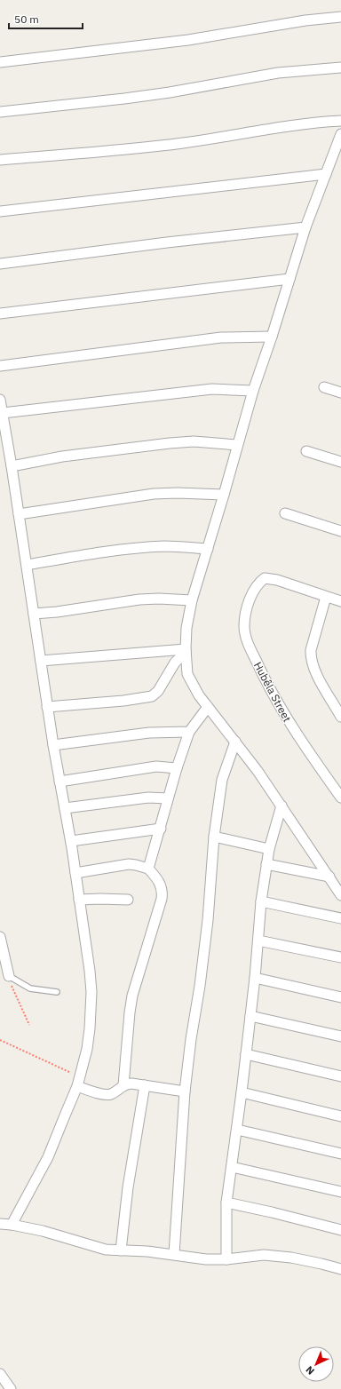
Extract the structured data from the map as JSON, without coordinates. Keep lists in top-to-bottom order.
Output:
{
  "streets": {
    "street": ["Hubêla Street"]
  },
  "scale_bar": "50 m",
  "north": "bottom left"
}
